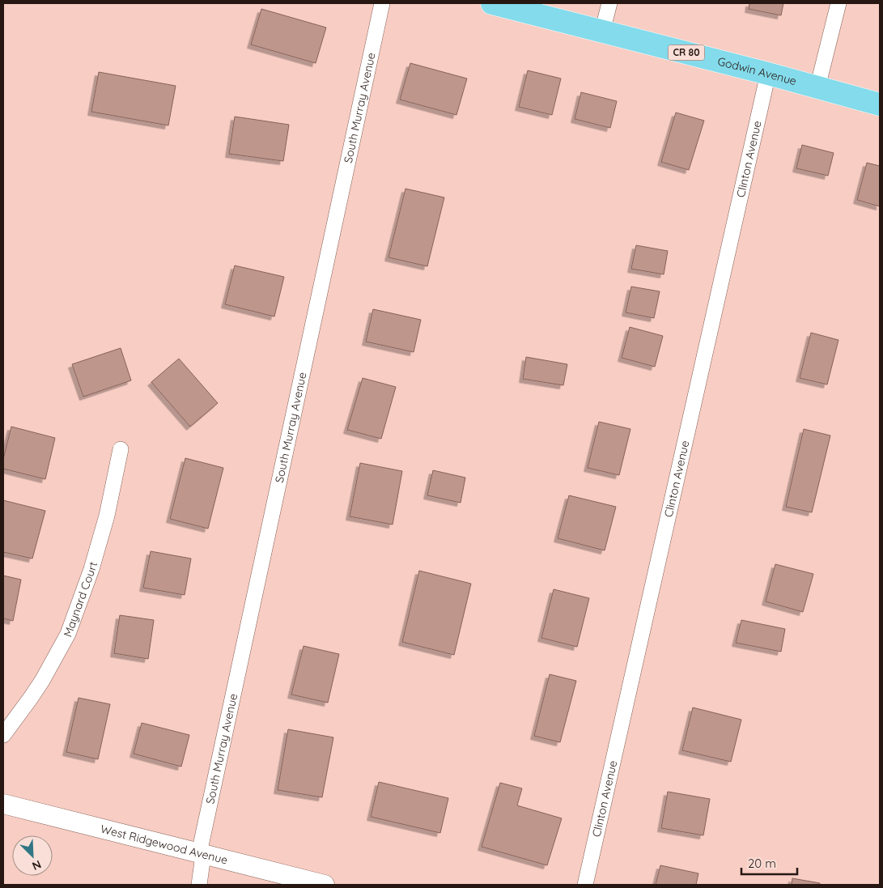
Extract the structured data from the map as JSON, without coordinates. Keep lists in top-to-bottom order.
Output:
{
  "streets": {
    "main road": ["CR 80", "Godwin Avenue"],
    "street": [
      "South Murray Avenue",
      "Clinton Avenue",
      "Maynard Court",
      "West Ridgewood Avenue"
    ]
  },
  "crossings": [
    ["Godwin Avenue", "Clinton Avenue"],
    ["South Murray Avenue", "West Ridgewood Avenue"]
  ],
  "scale_bar": "20 m",
  "north": "bottom right"
}
